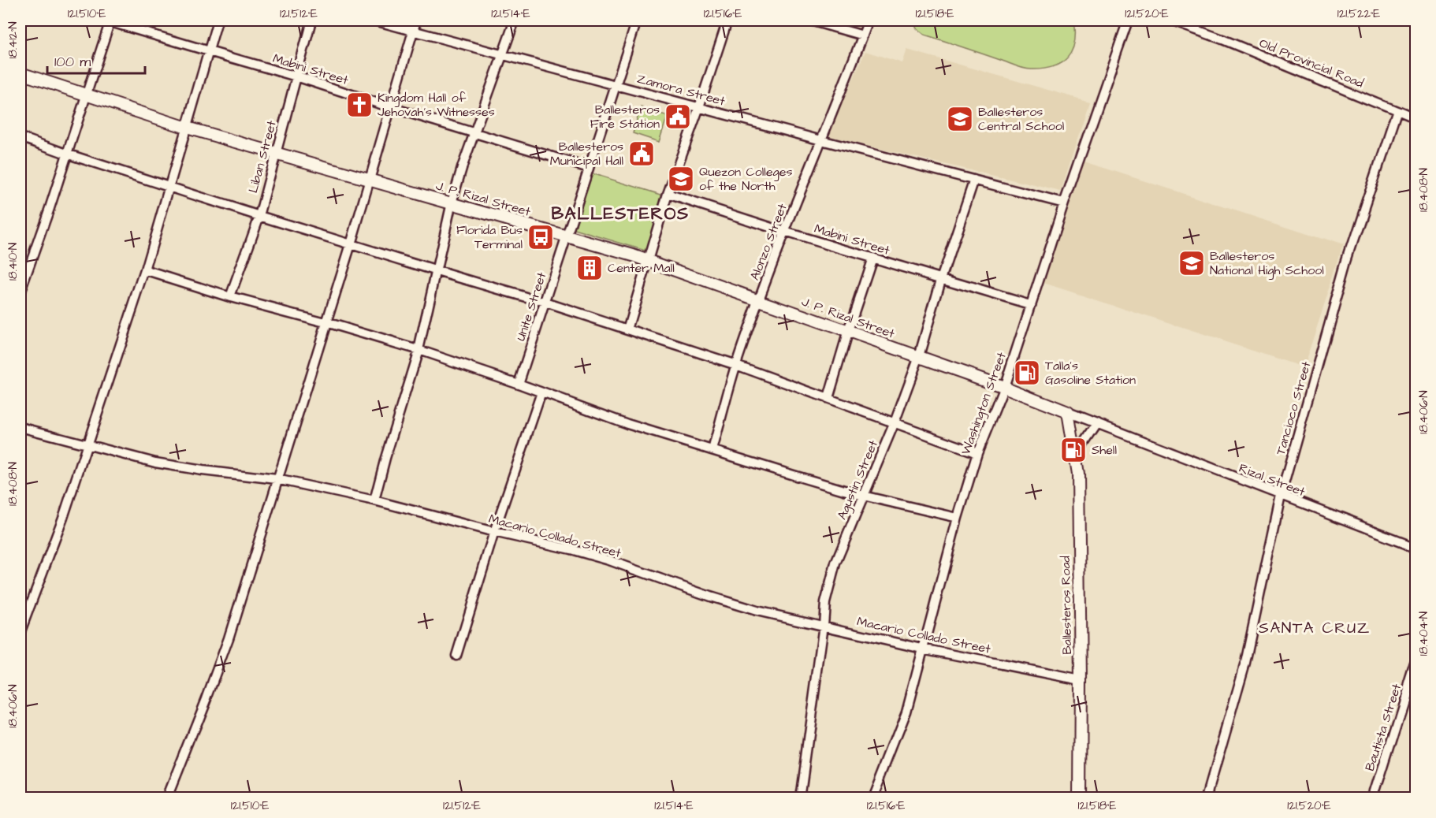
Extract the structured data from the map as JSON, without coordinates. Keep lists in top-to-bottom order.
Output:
{
  "streets": {
    "main road": ["J. P. Rizal Street", "Ballesteros Road"],
    "street": [
      "Old Provincial Road",
      "Mabini Street",
      "Zamora Street",
      "Liban Street",
      "Alonzo Street",
      "Unite Street",
      "Washington Street",
      "Tancioco Street",
      "Agustin Street",
      "Rizal Street",
      "Macario Collado Street",
      "Bautista Street"
    ]
  },
  "crossings": [
    ["Old Provincial Road", "Tancioco Street"],
    ["Mabini Street", "Liban Street"],
    ["Mabini Street", "Alonzo Street"],
    ["Mabini Street", "Unite Street"],
    ["Mabini Street", "Washington Street"],
    ["Mabini Street", "Agustin Street"],
    ["Zamora Street", "Alonzo Street"],
    ["Zamora Street", "Unite Street"],
    ["Zamora Street", "Washington Street"],
    ["Zamora Street", "Agustin Street"],
    ["Liban Street", "J. P. Rizal Street"],
    ["J. P. Rizal Street", "Alonzo Street"],
    ["J. P. Rizal Street", "Unite Street"],
    ["J. P. Rizal Street", "Washington Street"],
    ["J. P. Rizal Street", "Agustin Street"],
    ["J. P. Rizal Street", "Rizal Street"],
    ["J. P. Rizal Street", "Ballesteros Road"],
    ["Washington Street", "Macario Collado Street"],
    ["Tancioco Street", "Rizal Street"],
    ["Agustin Street", "Macario Collado Street"],
    ["Rizal Street", "Ballesteros Road"],
    ["Macario Collado Street", "Ballesteros Road"]
  ],
  "districts": ["BALLESTEROS", "SANTA CRUZ"],
  "places": {
    "church": ["Kingdom Hall of Jehovah's Witnesses"],
    "public building": ["Ballesteros Fire Station", "Ballesteros Municipal Hall"],
    "school or university": ["Ballesteros Central School", "Quezon Colleges of the North", "Ballesteros National High School"],
    "bus stop": ["Florida Bus Terminal"],
    "building": ["Center Mall"],
    "fuel station": ["Talla's Gasoline Station", "Shell"]
  },
  "scale_bar": "100 m",
  "coordinates": [
    "121.510°E",
    "121.512°E",
    "121.514°E",
    "121.516°E",
    "121.518°E",
    "121.520°E",
    "121.522°E",
    "18.412°N",
    "18.408°N",
    "18.410°N",
    "18.406°N",
    "18.404°N"
  ]
}
